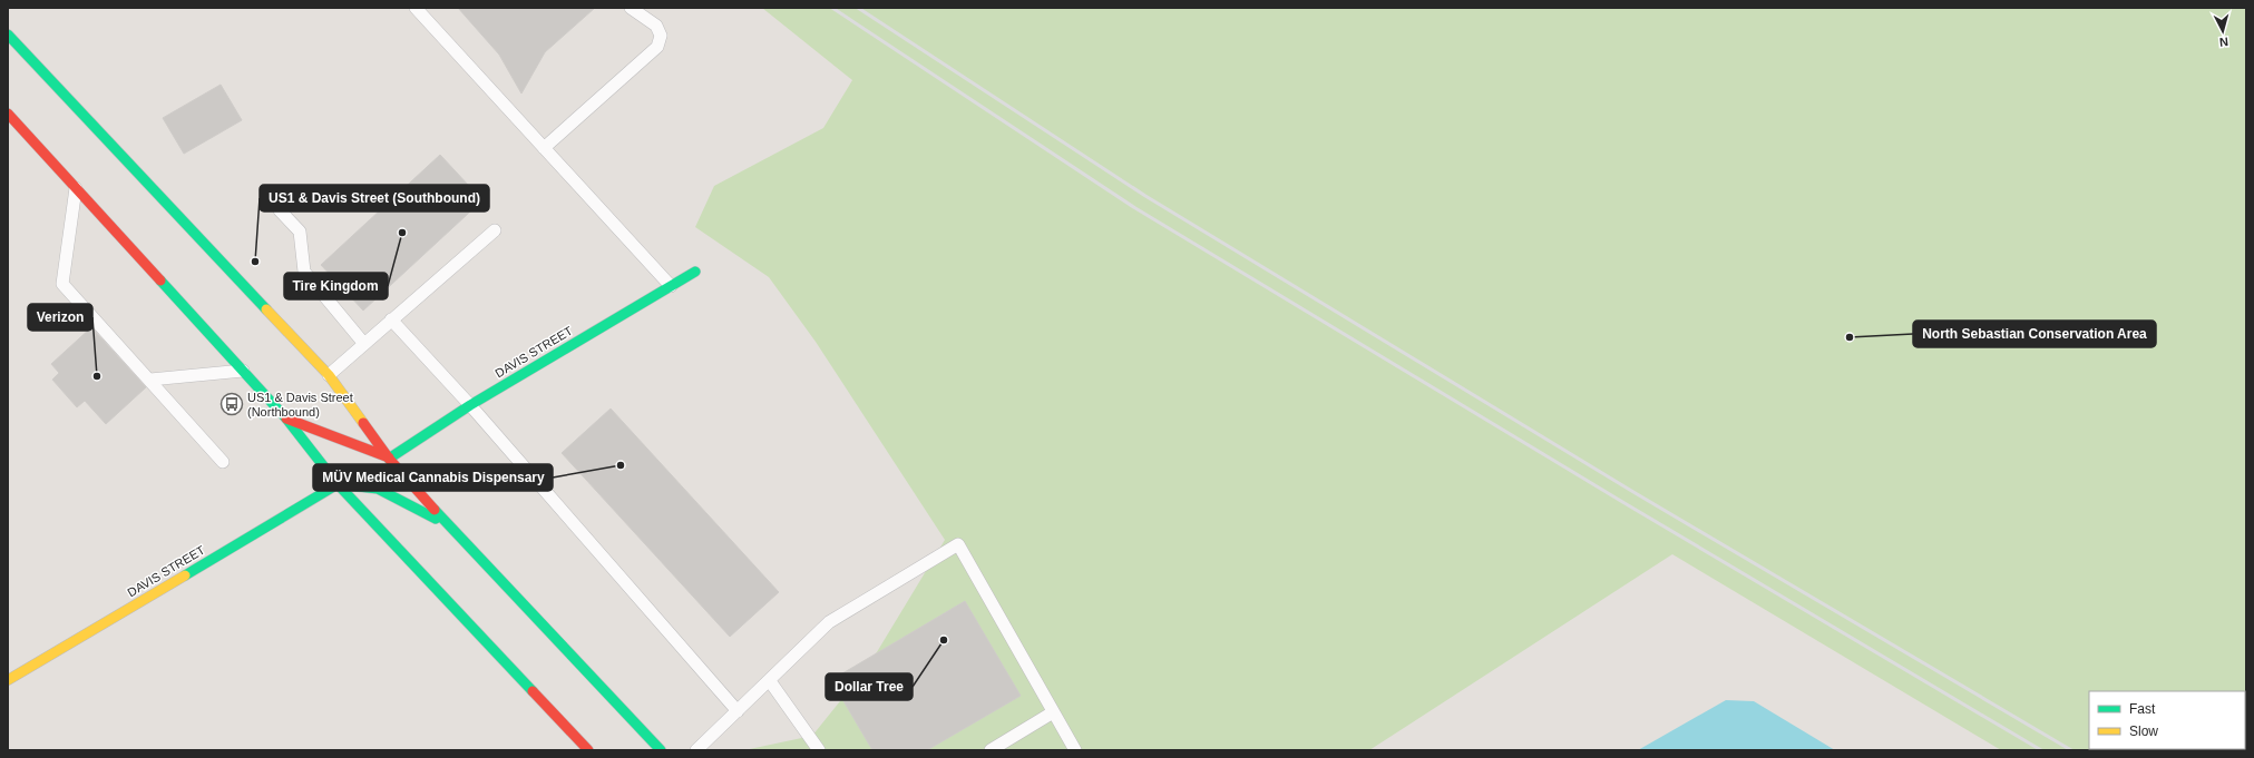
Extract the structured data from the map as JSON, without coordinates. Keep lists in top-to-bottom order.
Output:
{
  "streets": {
    "main road": ["DAVIS STREET"]
  },
  "places": {
    "other": [
      "Tire Kingdom",
      "US1 & Davis Street (Southbound)",
      "North Sebastian Conservation Area",
      "Verizon",
      "MÜV Medical Cannabis Dispensary",
      "Dollar Tree"
    ],
    "bus stop": ["US1 & Davis Street (Northbound)"]
  },
  "legend": ["Fast", "Slow"],
  "north": "bottom"
}
